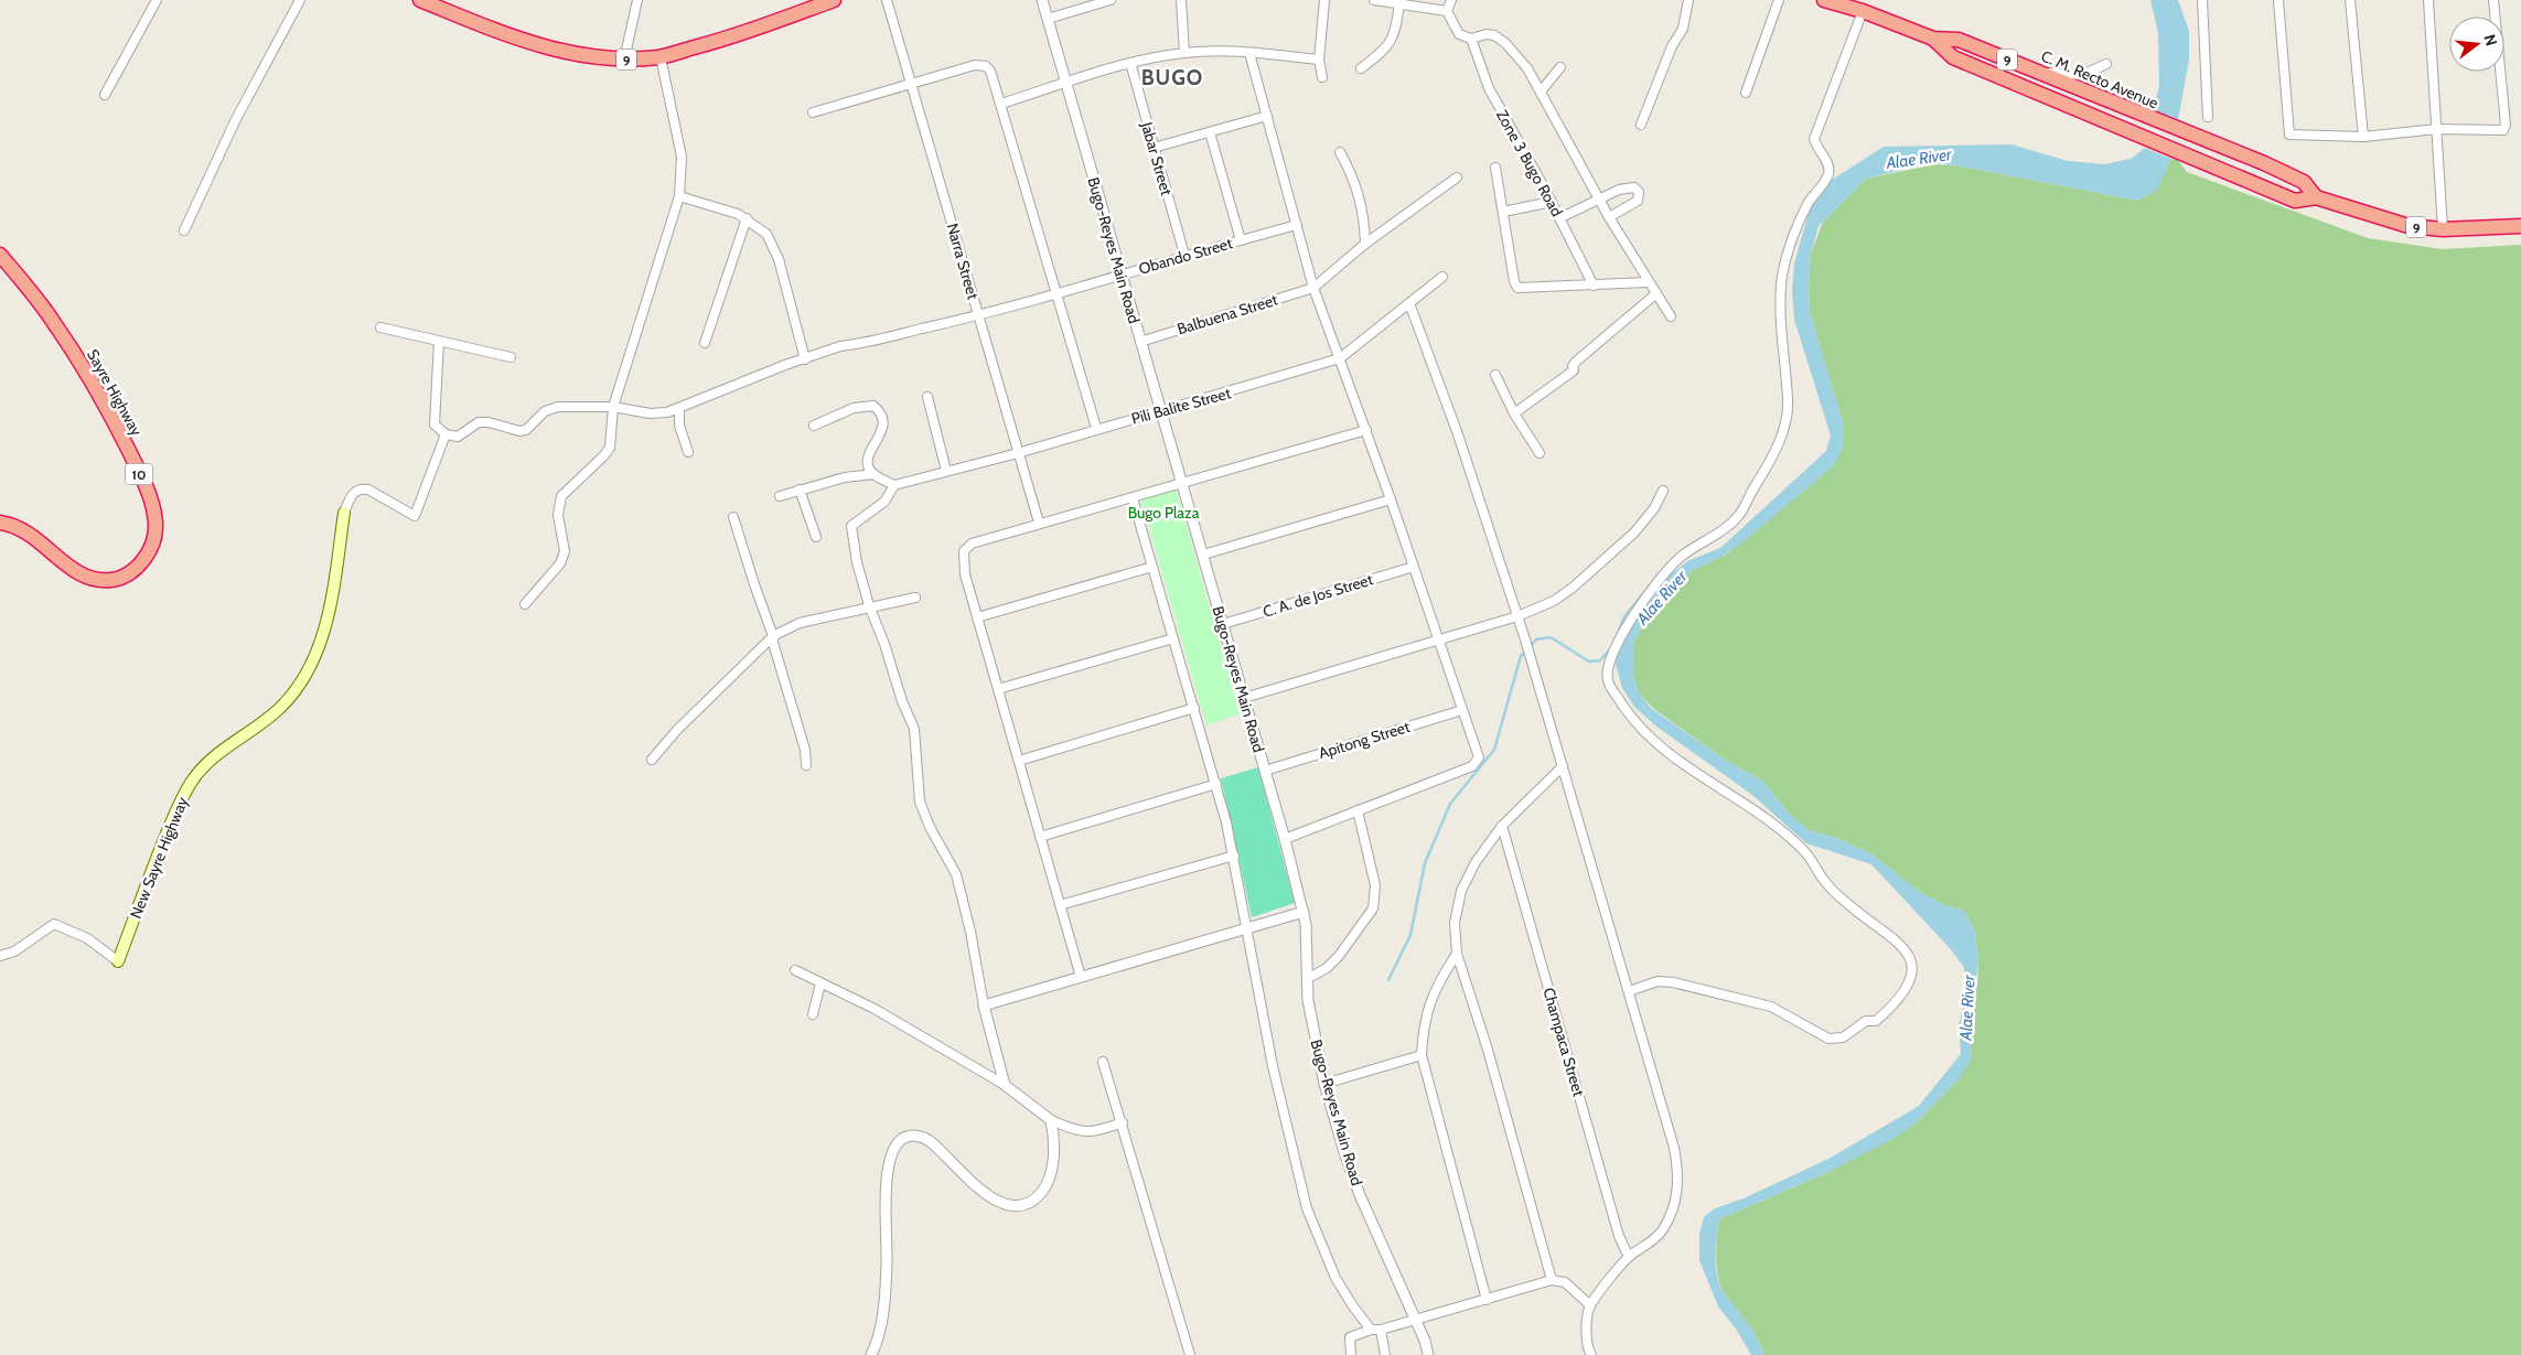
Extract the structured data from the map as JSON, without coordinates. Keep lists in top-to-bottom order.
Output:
{
  "streets": {
    "highway": [
      "9",
      "C. M. Recto Avenue",
      "Sayre Highway",
      "10"
    ],
    "main road": ["New Sayre Highway"],
    "street": [
      "Jabar Street",
      "Zone 3 Bugo Road",
      "Bugo-Reyes Main Road",
      "Obando Street",
      "Narra Street",
      "Balbuena Street",
      "Pili Balite Street",
      "C. A. de Jos Street",
      "Apitong Street",
      "Champaca Street"
    ]
  },
  "crossings": [
    ["9", "C. M. Recto Avenue"],
    ["Jabar Street", "Obando Street"],
    ["Bugo-Reyes Main Road", "Obando Street"],
    ["Bugo-Reyes Main Road", "Balbuena Street"],
    ["Bugo-Reyes Main Road", "Pili Balite Street"],
    ["Bugo-Reyes Main Road", "C. A. de Jos Street"],
    ["Bugo-Reyes Main Road", "Apitong Street"],
    ["Obando Street", "Narra Street"],
    ["Narra Street", "Pili Balite Street"]
  ],
  "districts": ["BUGO"],
  "water": ["Alae River"],
  "parks": ["Bugo Plaza"],
  "north": "right"
}
